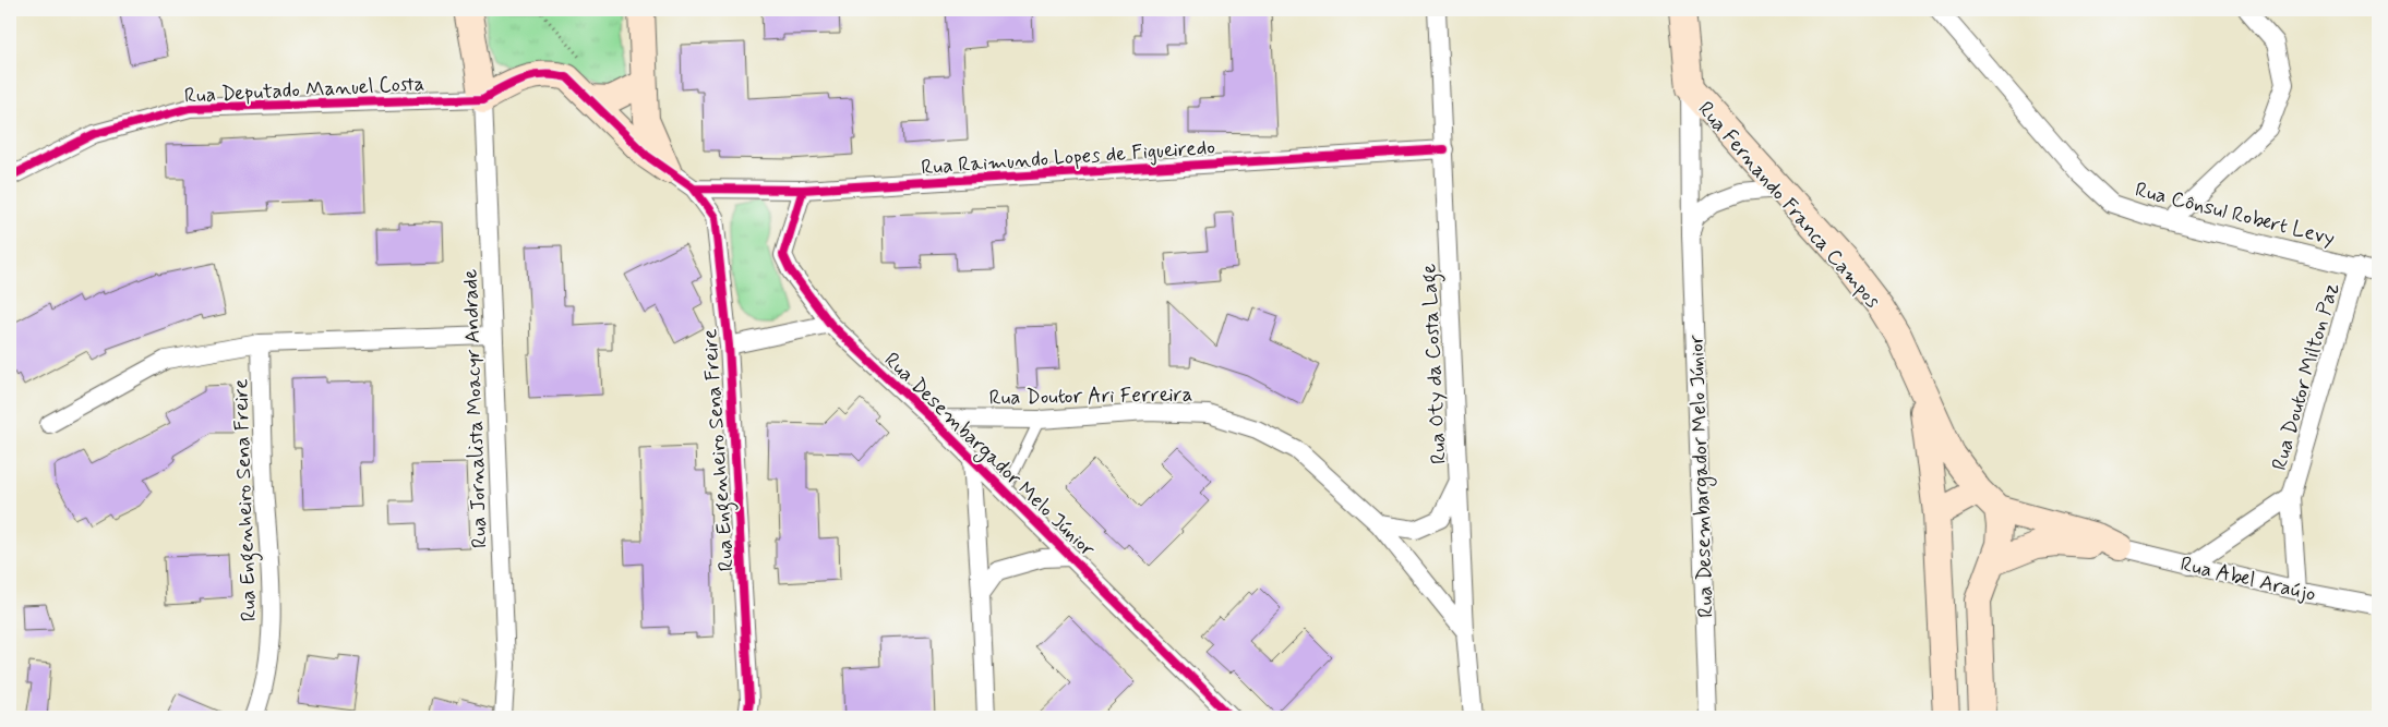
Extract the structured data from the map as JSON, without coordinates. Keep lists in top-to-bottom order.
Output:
{
  "streets": {
    "street": [
      "Rua Deputado Manuel Costa",
      "Rua Raimundo Lopes de Figueiredo",
      "Rua Fernando Franca Campos",
      "Rua Cônsul Robert Levy",
      "Rua Oty da Costa Lage",
      "Rua Doutor Milton Paz",
      "Rua Doutor Ari Ferreira",
      "Rua Jornalista Moacyr Andrade",
      "Rua Engenheiro Sena Freire",
      "Rua Desembargador Melo Júnior",
      "Rua Abel Araújo"
    ]
  },
  "crossings": [
    ["Rua Deputado Manuel Costa", "Rua Jornalista Moacyr Andrade"],
    ["Rua Raimundo Lopes de Figueiredo", "Rua Oty da Costa Lage"],
    ["Rua Raimundo Lopes de Figueiredo", "Rua Engenheiro Sena Freire"],
    ["Rua Raimundo Lopes de Figueiredo", "Rua Desembargador Melo Júnior"],
    ["Rua Fernando Franca Campos", "Rua Desembargador Melo Júnior"],
    ["Rua Fernando Franca Campos", "Rua Abel Araújo"],
    ["Rua Cônsul Robert Levy", "Rua Doutor Milton Paz"],
    ["Rua Oty da Costa Lage", "Rua Doutor Ari Ferreira"],
    ["Rua Doutor Milton Paz", "Rua Abel Araújo"],
    ["Rua Doutor Ari Ferreira", "Rua Desembargador Melo Júnior"]
  ]
}
